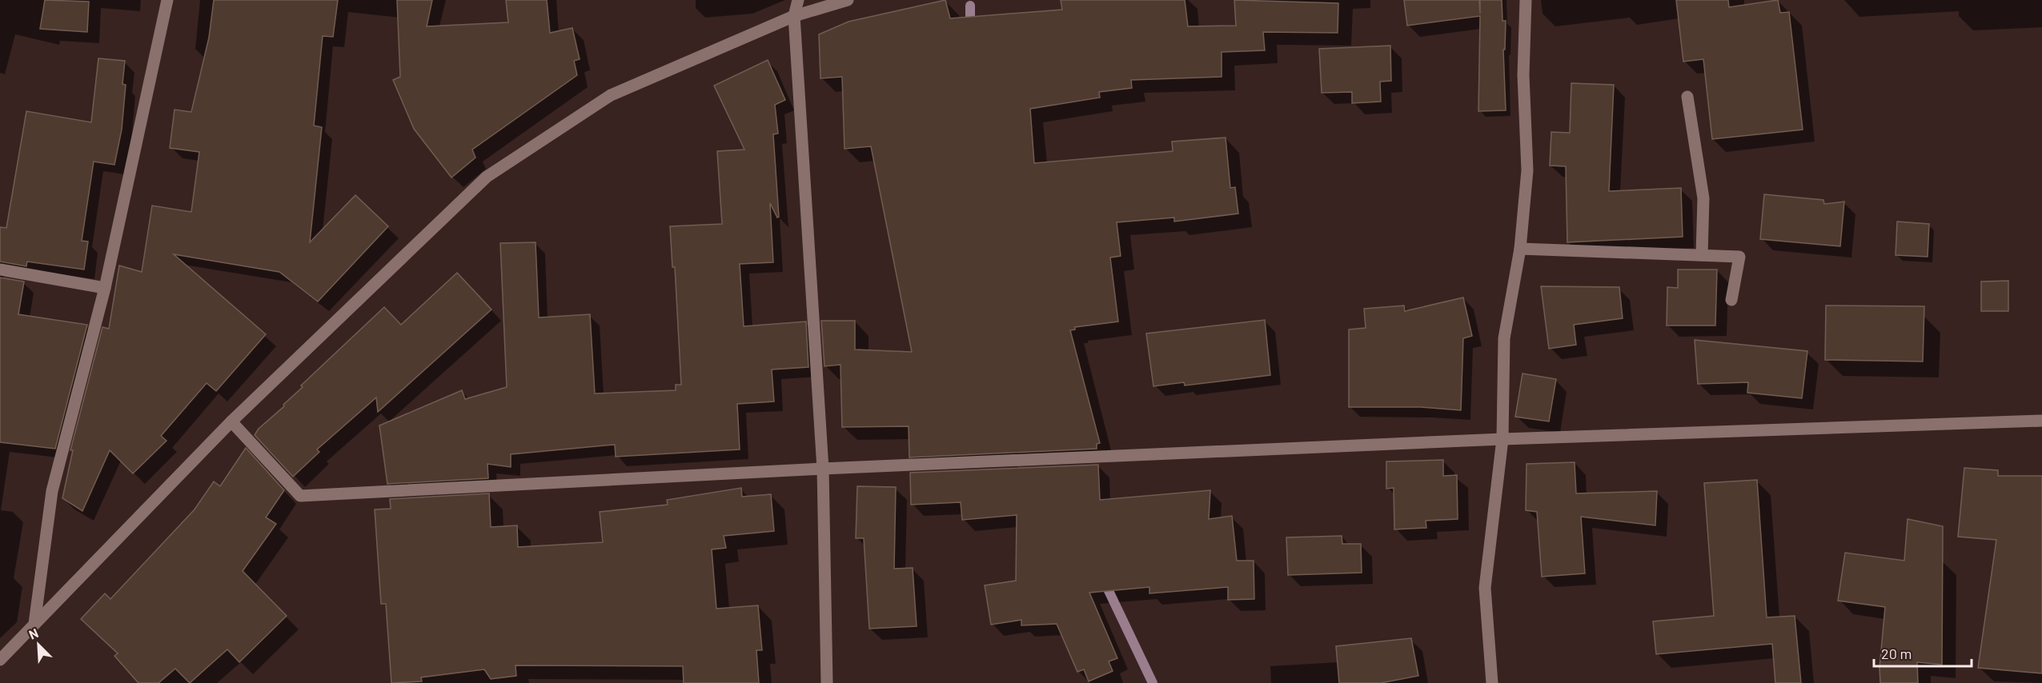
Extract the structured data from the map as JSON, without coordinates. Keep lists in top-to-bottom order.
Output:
{
  "scale_bar": "20 m",
  "north": "top left"
}
